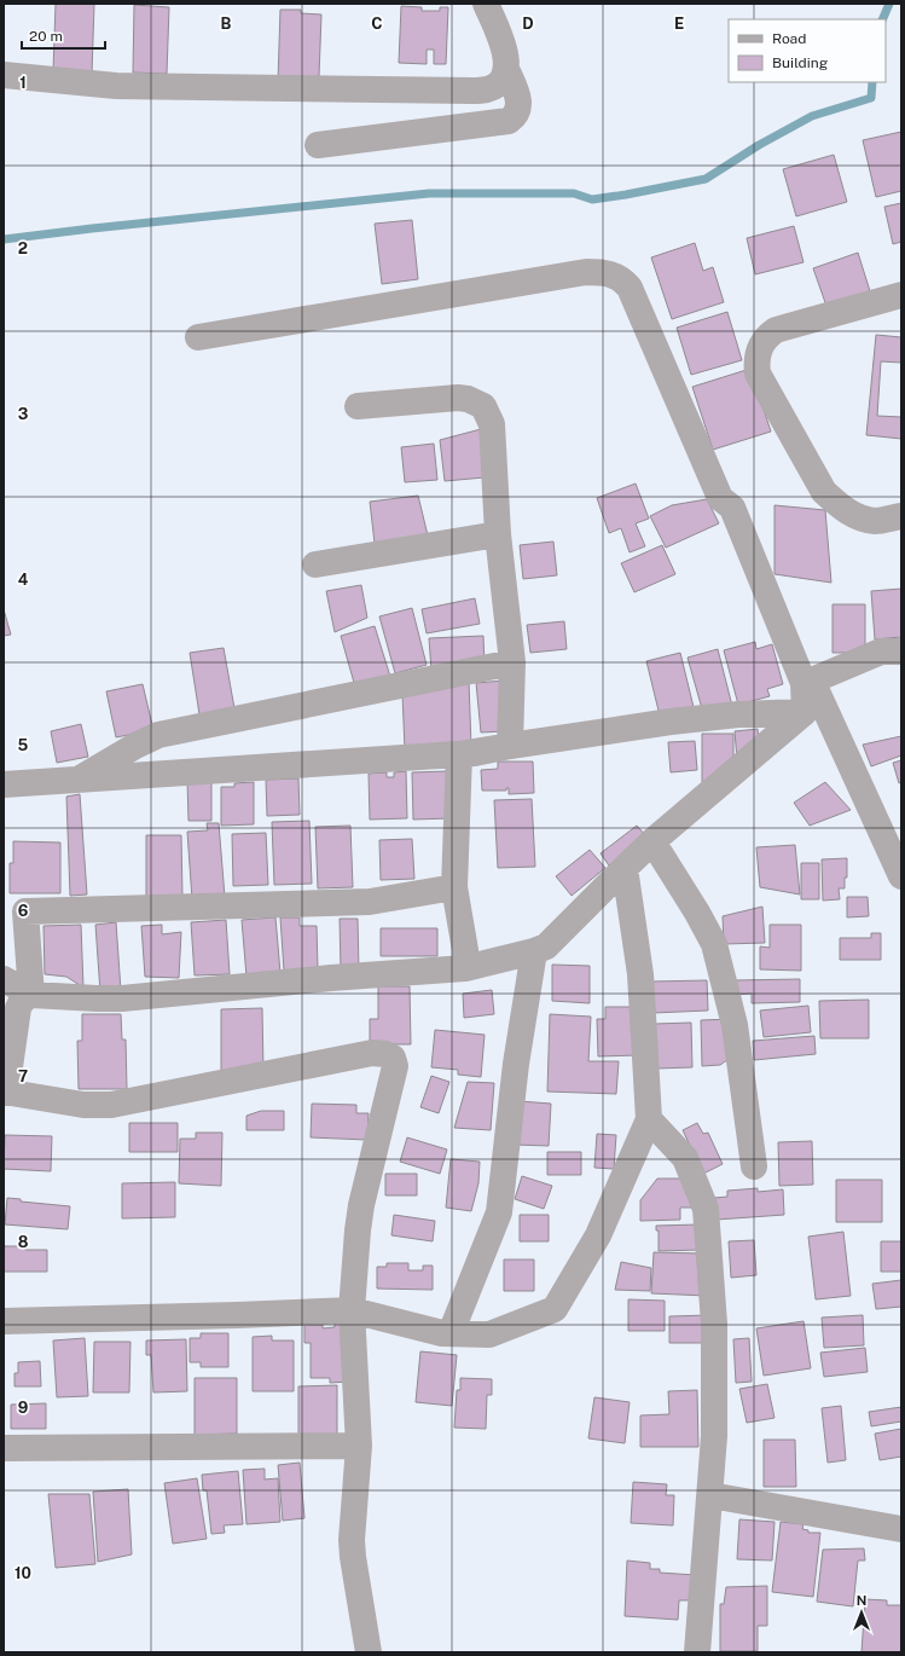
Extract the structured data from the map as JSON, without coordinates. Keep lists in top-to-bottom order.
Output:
{
  "legend": ["Road", "Building"],
  "scale_bar": "20 m",
  "north": "top",
  "grid": {
    "columns": [
      "B",
      "C",
      "D",
      "E"
    ],
    "rows": [
      "1",
      "2",
      "3",
      "4",
      "5",
      "6",
      "7",
      "8",
      "9",
      "10"
    ]
  }
}
